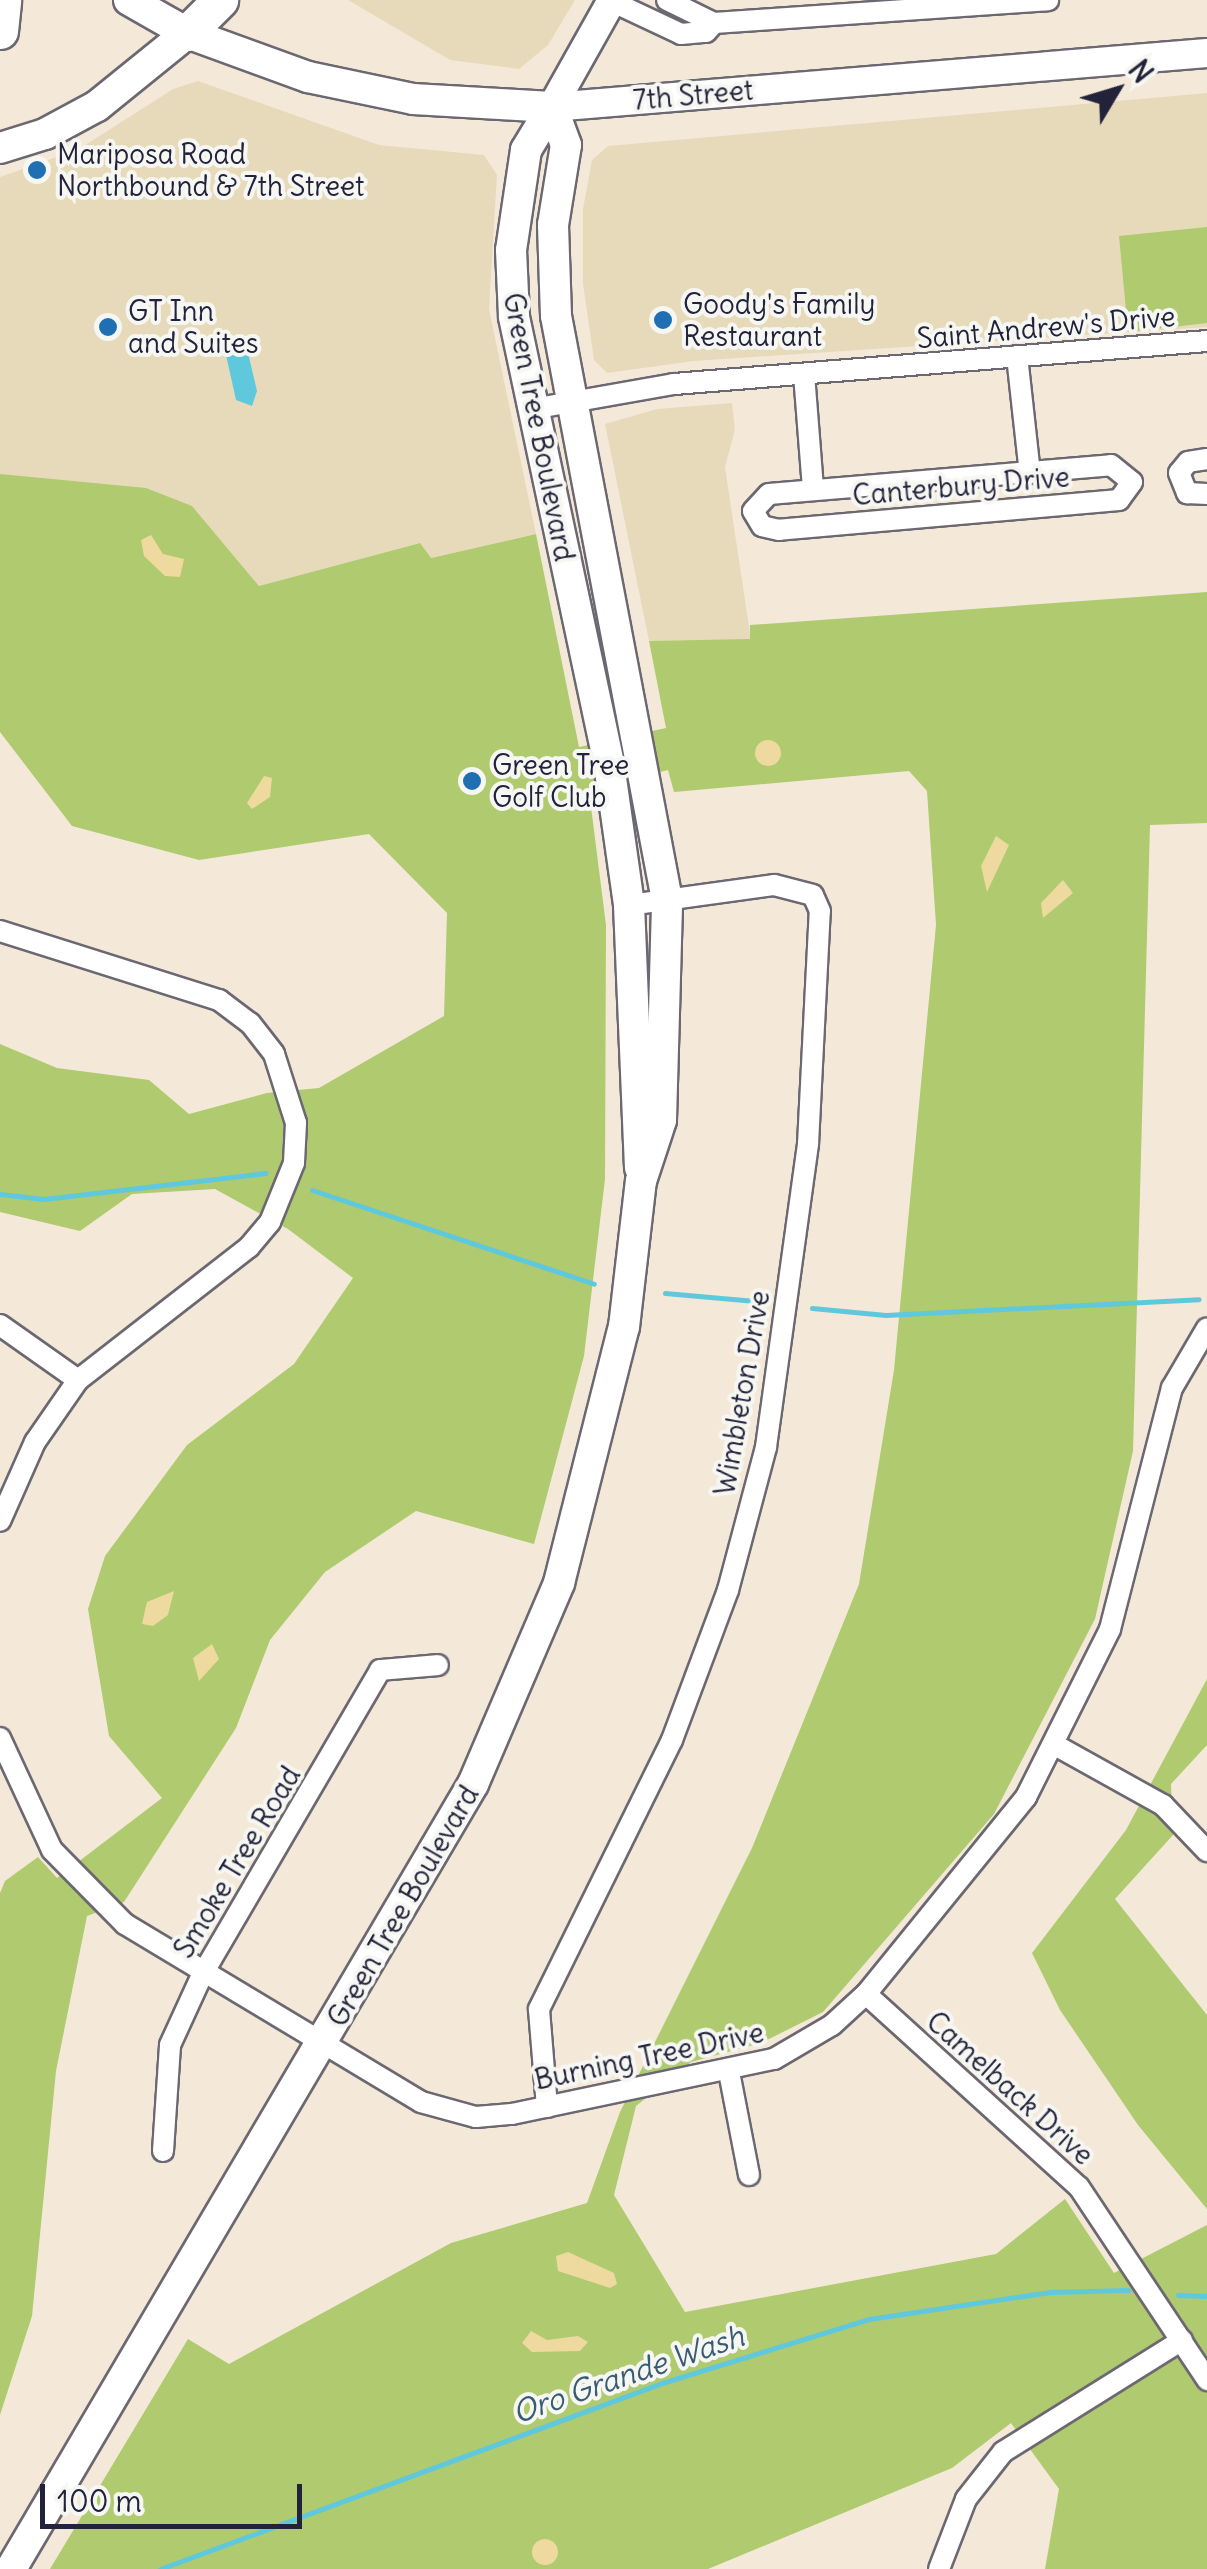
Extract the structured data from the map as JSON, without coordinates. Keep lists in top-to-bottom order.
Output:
{
  "streets": {
    "main road": ["7th Street", "Green Tree Boulevard"],
    "street": [
      "Saint Andrew's Drive",
      "Canterbury Drive",
      "Wimbleton Drive",
      "Smoke Tree Road",
      "Burning Tree Drive",
      "Camelback Drive"
    ]
  },
  "crossings": [
    ["7th Street", "Green Tree Boulevard"],
    ["Saint Andrew's Drive", "Green Tree Boulevard"],
    ["Saint Andrew's Drive", "Canterbury Drive"],
    ["Green Tree Boulevard", "Wimbleton Drive"],
    ["Green Tree Boulevard", "Burning Tree Drive"],
    ["Wimbleton Drive", "Burning Tree Drive"],
    ["Smoke Tree Road", "Burning Tree Drive"],
    ["Burning Tree Drive", "Camelback Drive"]
  ],
  "water": ["Oro Grande Wash"],
  "places": [
    "Mariposa Road Northbound & 7th Street",
    "Goody's Family Restaurant",
    "GT Inn and Suites",
    "Green Tree Golf Club"
  ],
  "scale_bar": "100 m",
  "north": "top right"
}
